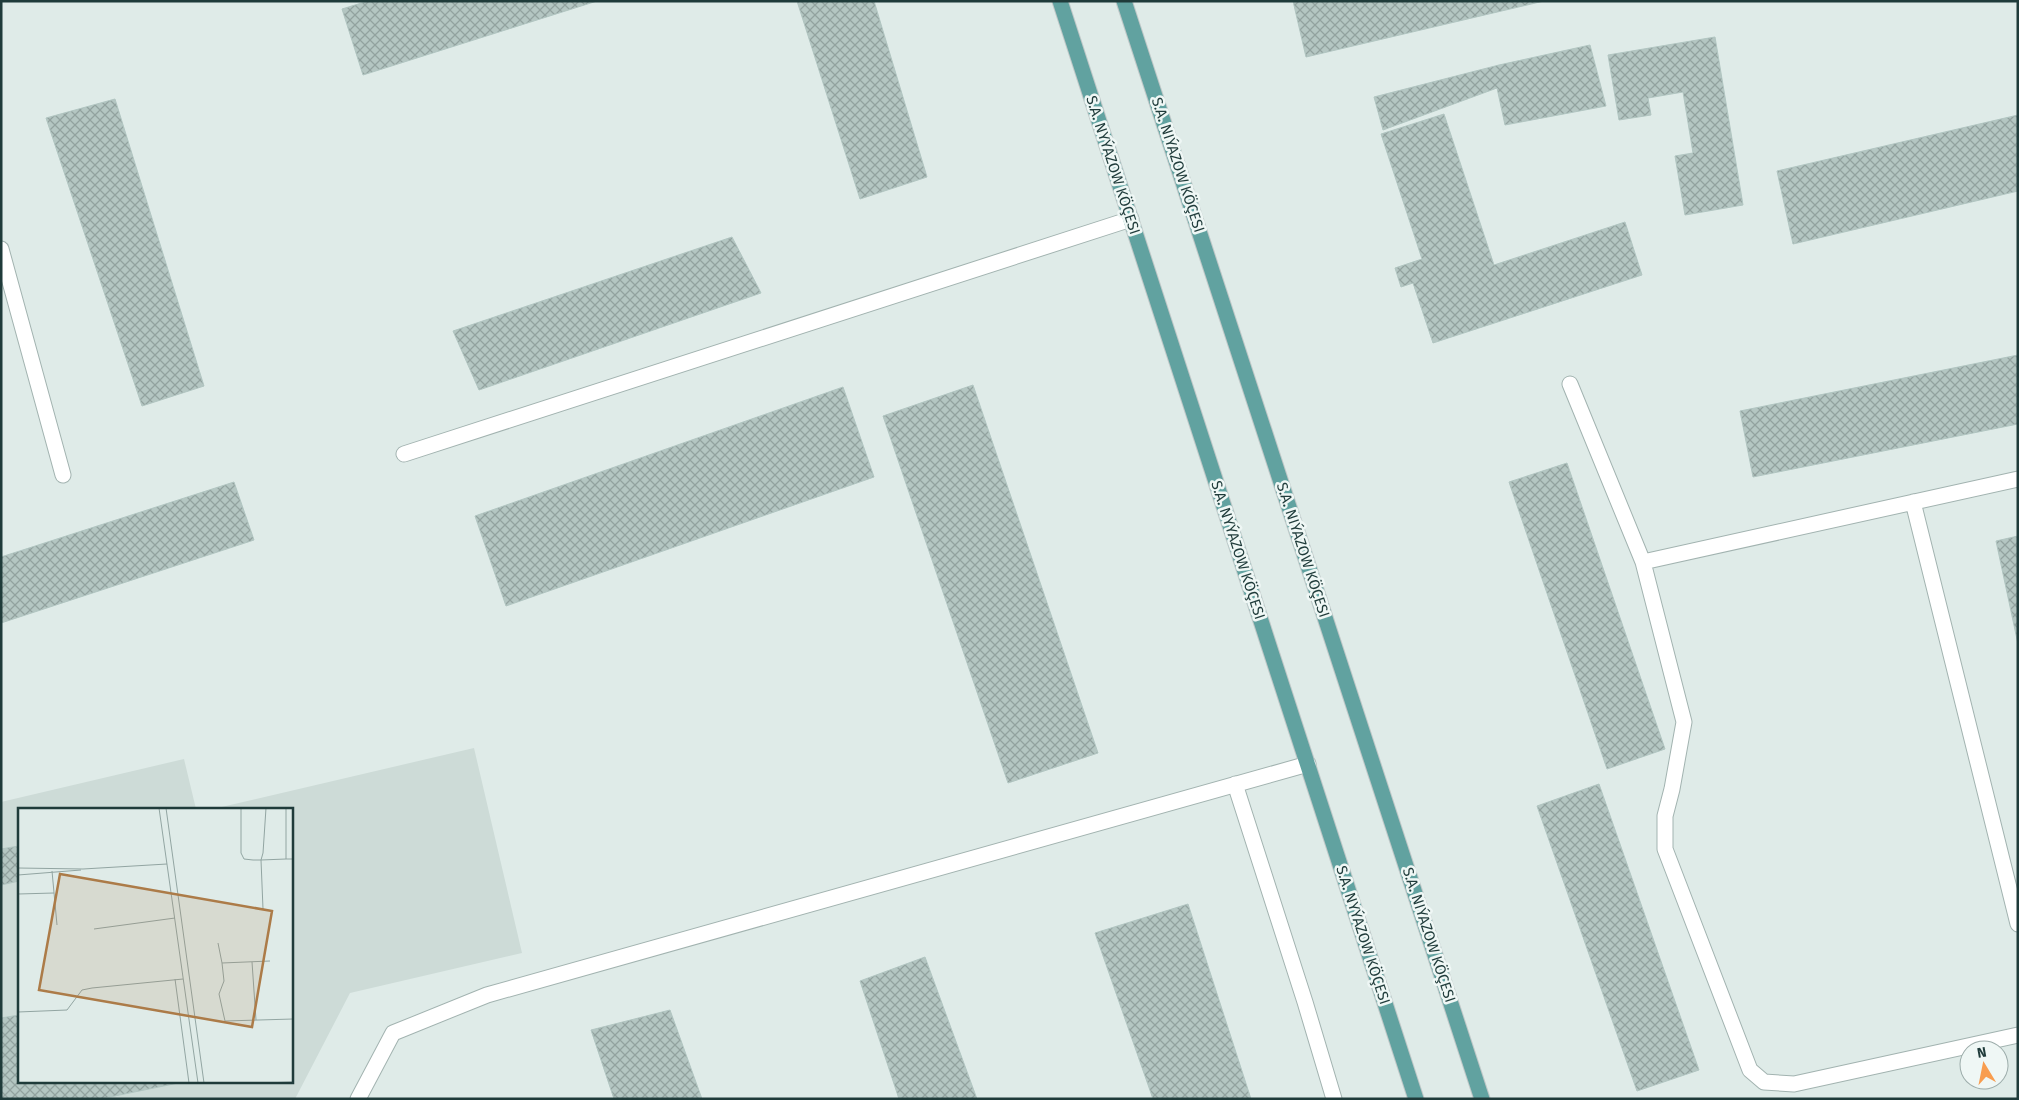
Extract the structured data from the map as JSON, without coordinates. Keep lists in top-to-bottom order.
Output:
{
  "streets": {
    "main road": ["S.A. NYÝAZOW KÖÇESI", "S.A. NIÝAZOW KÖÇESI"]
  },
  "north": "top"
}
